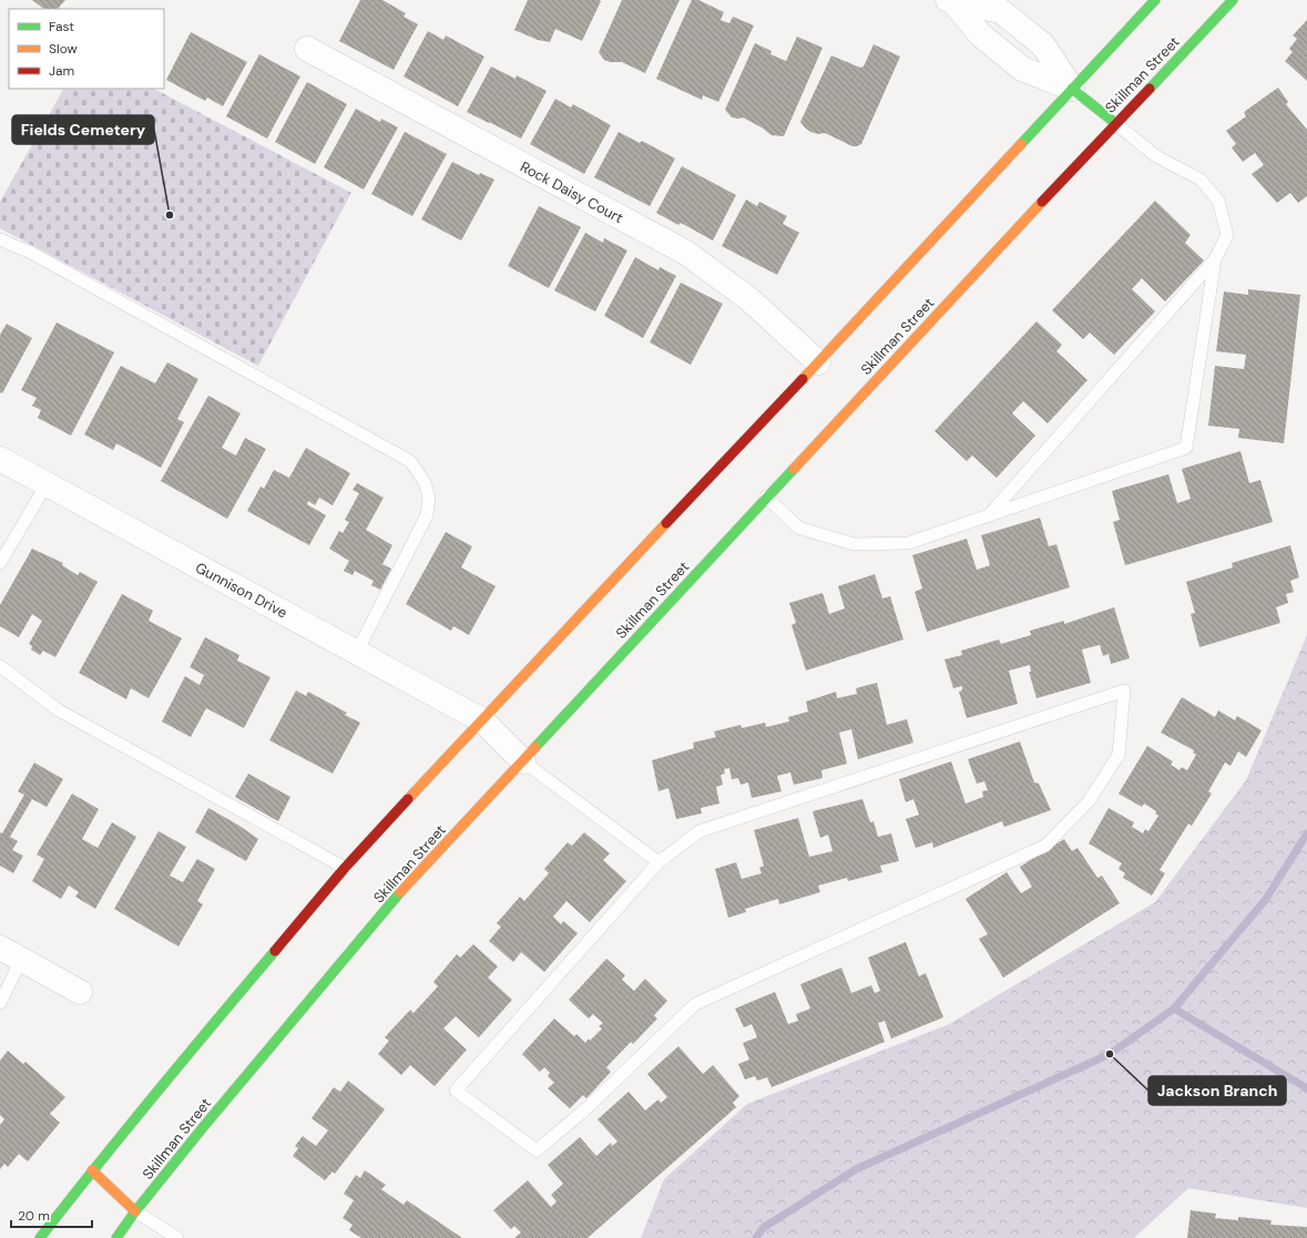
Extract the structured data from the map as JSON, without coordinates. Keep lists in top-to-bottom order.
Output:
{
  "streets": {
    "main road": ["Skillman Street"],
    "street": ["Rock Daisy Court", "Gunnison Drive"]
  },
  "crossings": [
    ["Skillman Street", "Gunnison Drive"]
  ],
  "places": ["Fields Cemetery", "Jackson Branch"],
  "legend": ["Fast", "Slow", "Jam"],
  "scale_bar": "20 m"
}
